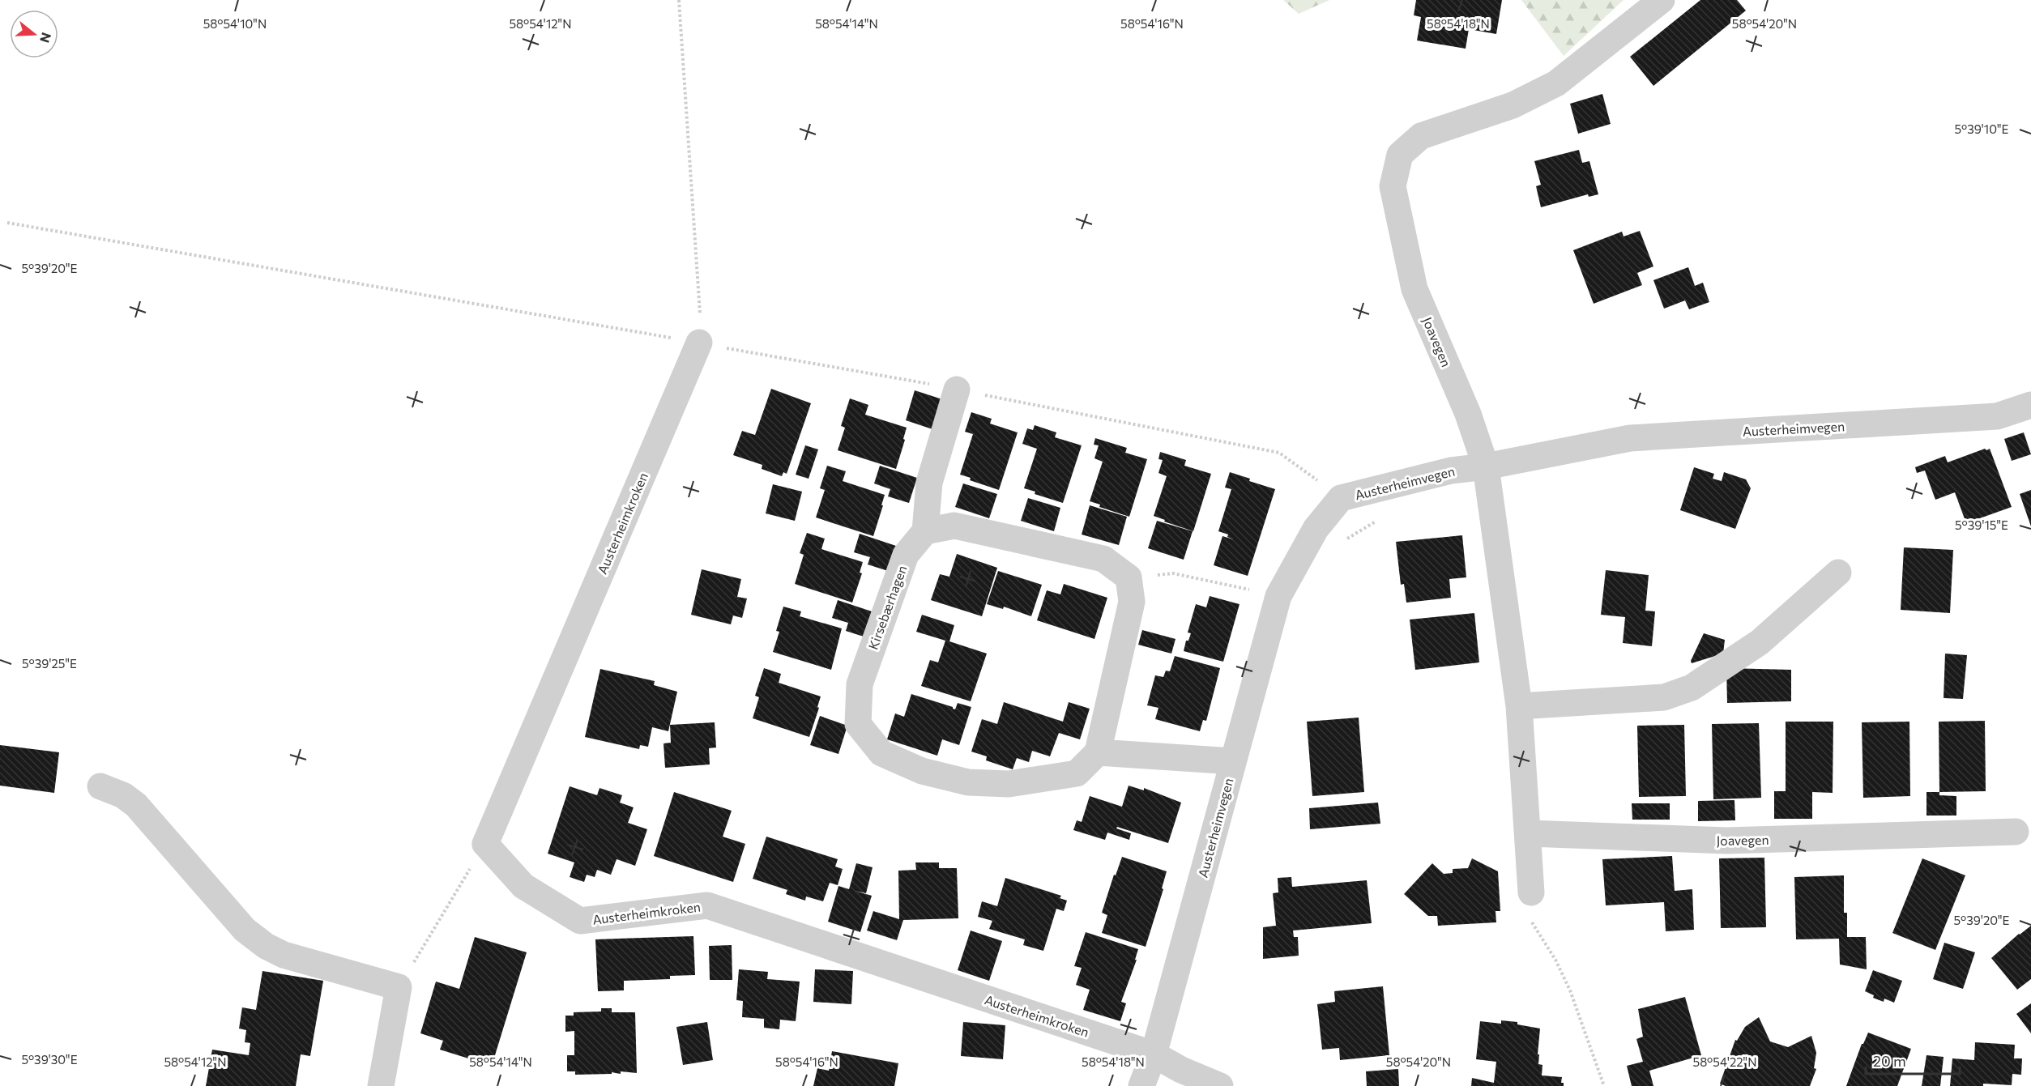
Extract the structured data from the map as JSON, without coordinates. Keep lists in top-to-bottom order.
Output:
{
  "streets": {
    "street": [
      "Joavegen",
      "Austerheimvegen",
      "Austerheimkroken",
      "Kirsebærhagen"
    ]
  },
  "crossings": [
    ["Joavegen", "Austerheimvegen"],
    ["Austerheimvegen", "Austerheimkroken"]
  ],
  "scale_bar": "20 m",
  "north": "right",
  "coordinates": [
    "58°54'10\"N",
    "58°54'12\"N",
    "58°54'14\"N",
    "58°54'16\"N",
    "58°54'18\"N",
    "58°54'20\"N",
    "5°39'10\"E",
    "5°39'20\"E",
    "5°39'15\"E",
    "5°39'25\"E",
    "5°39'30\"E",
    "58°54'22\"N"
  ]
}
